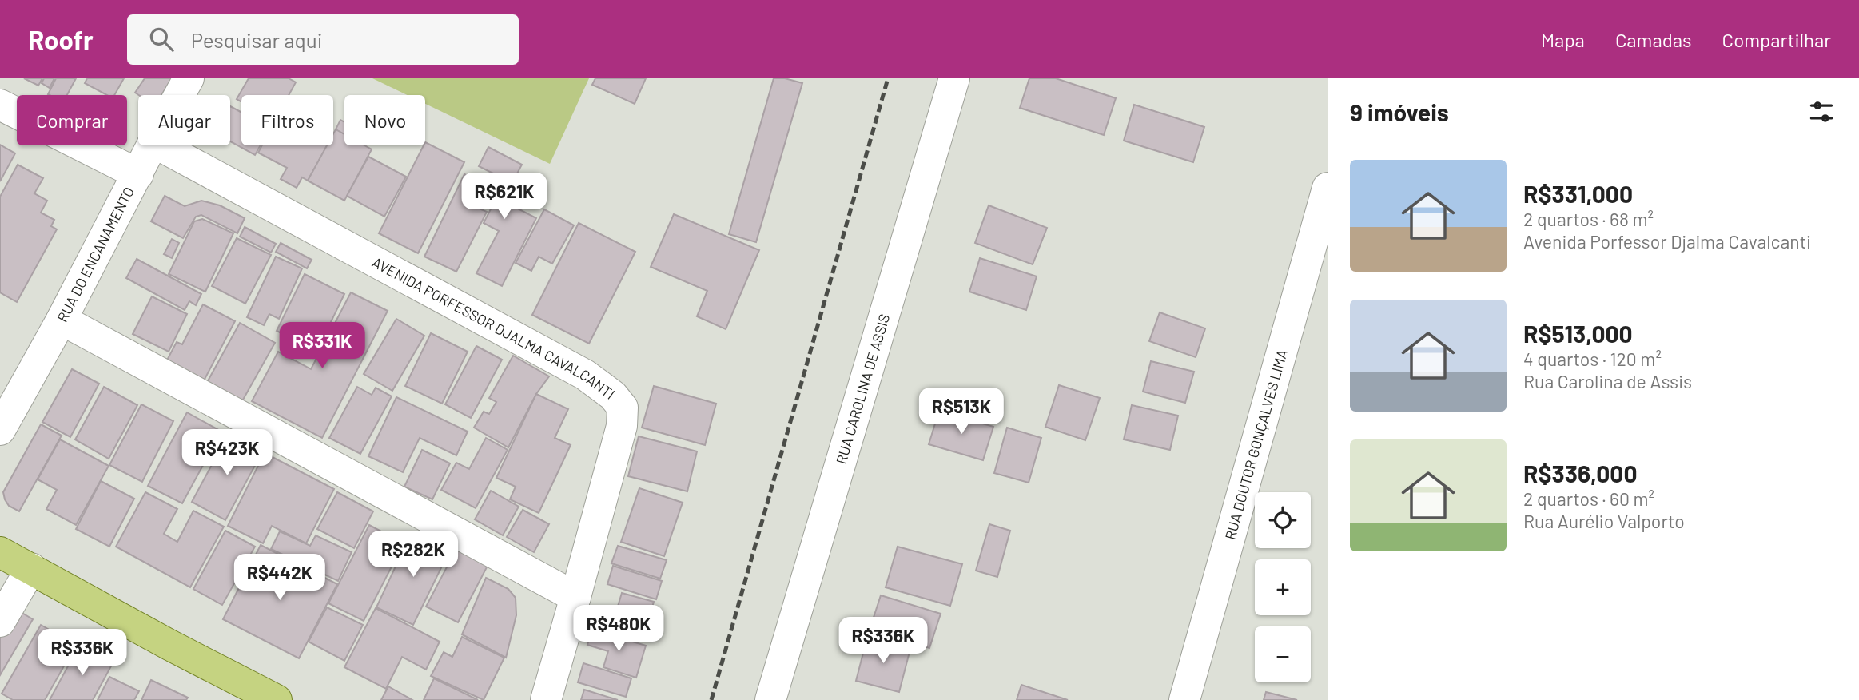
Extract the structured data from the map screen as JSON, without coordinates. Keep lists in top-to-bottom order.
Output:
{
  "streets": {
    "street": [
      "RUA DO ENCANAMENTO",
      "AVENIDA PORFESSOR DJALMA CAVALCANTI",
      "RUA CAROLINA DE ASSIS",
      "RUA DOUTOR GONÇALVES LIMA"
    ]
  },
  "page": {
    "header": "Roofr",
    "search": "Pesquisar aqui",
    "nav": ["Mapa", "Camadas", "Compartilhar"],
    "heading": "9 imóveis",
    "chip": [
      "Comprar",
      "Alugar",
      "Filtros",
      "Novo"
    ],
    "list": [
      {
        "name": "R$331,000",
        "note": "2 quartos · 68 m² · Avenida Porfessor Djalma Cavalcanti"
      },
      {
        "name": "R$513,000",
        "note": "4 quartos · 120 m² · Rua Carolina de Assis"
      },
      {
        "name": "R$336,000",
        "note": "2 quartos · 60 m² · Rua Aurélio Valporto"
      }
    ],
    "price": [
      "R$621K",
      "R$331K",
      "R$513K",
      "R$423K",
      "R$282K",
      "R$442K",
      "R$480K",
      "R$336K",
      "R$336K"
    ],
    "map_buttons": ["+", "−"]
  }
}
